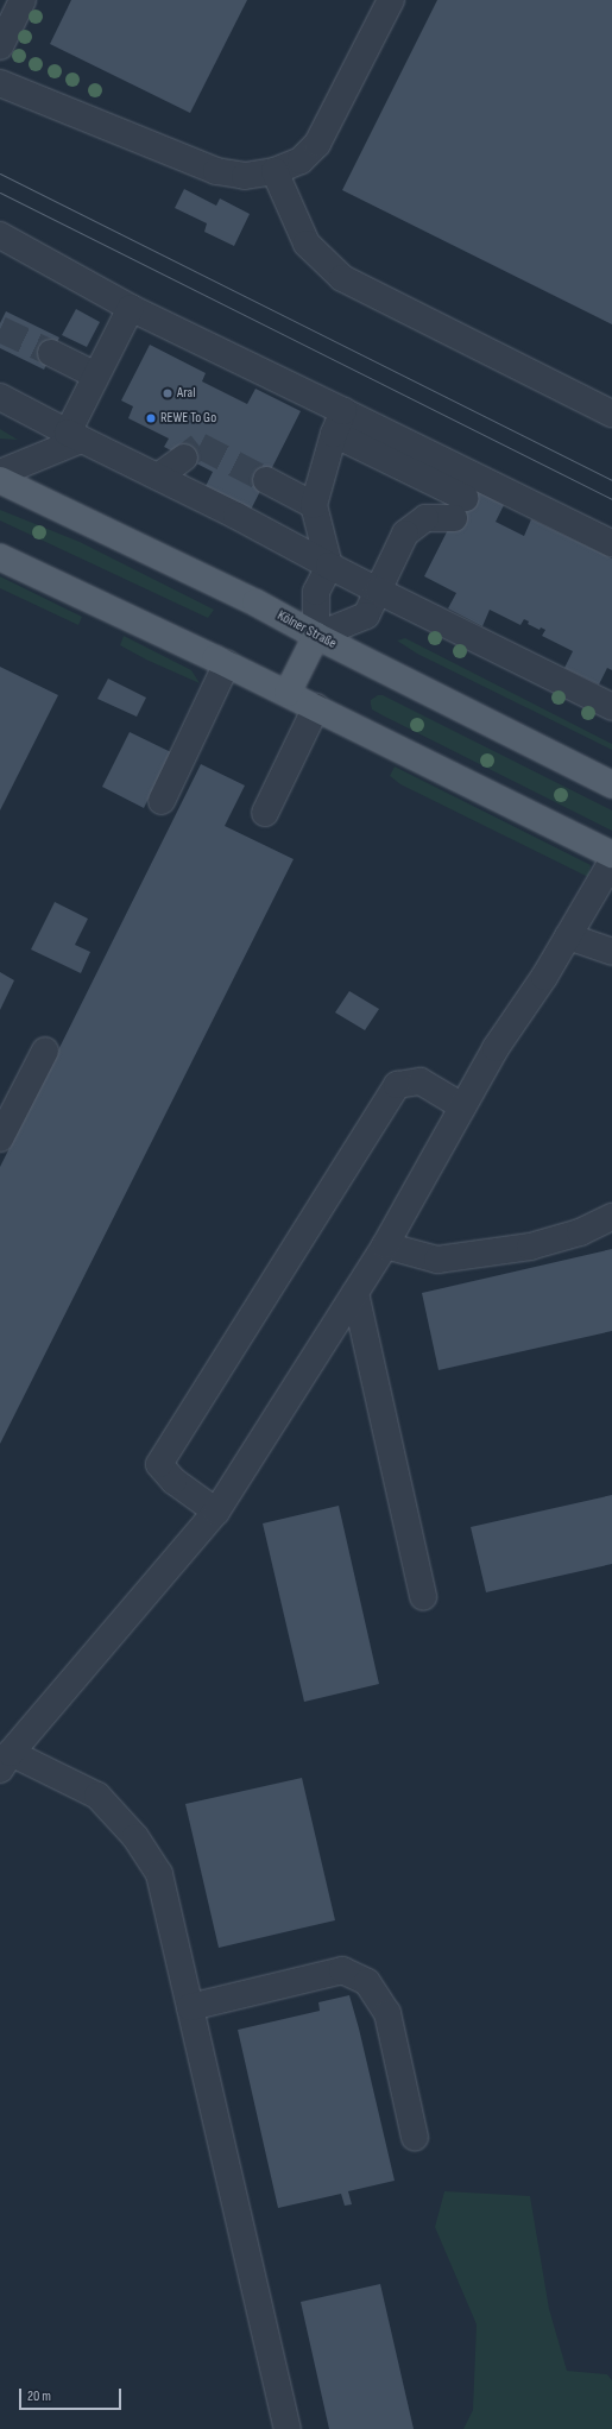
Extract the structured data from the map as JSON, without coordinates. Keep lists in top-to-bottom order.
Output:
{
  "streets": {
    "main road": ["Kölner Straße"]
  },
  "places": ["Aral", "REWE To Go"],
  "scale_bar": "20 m"
}
